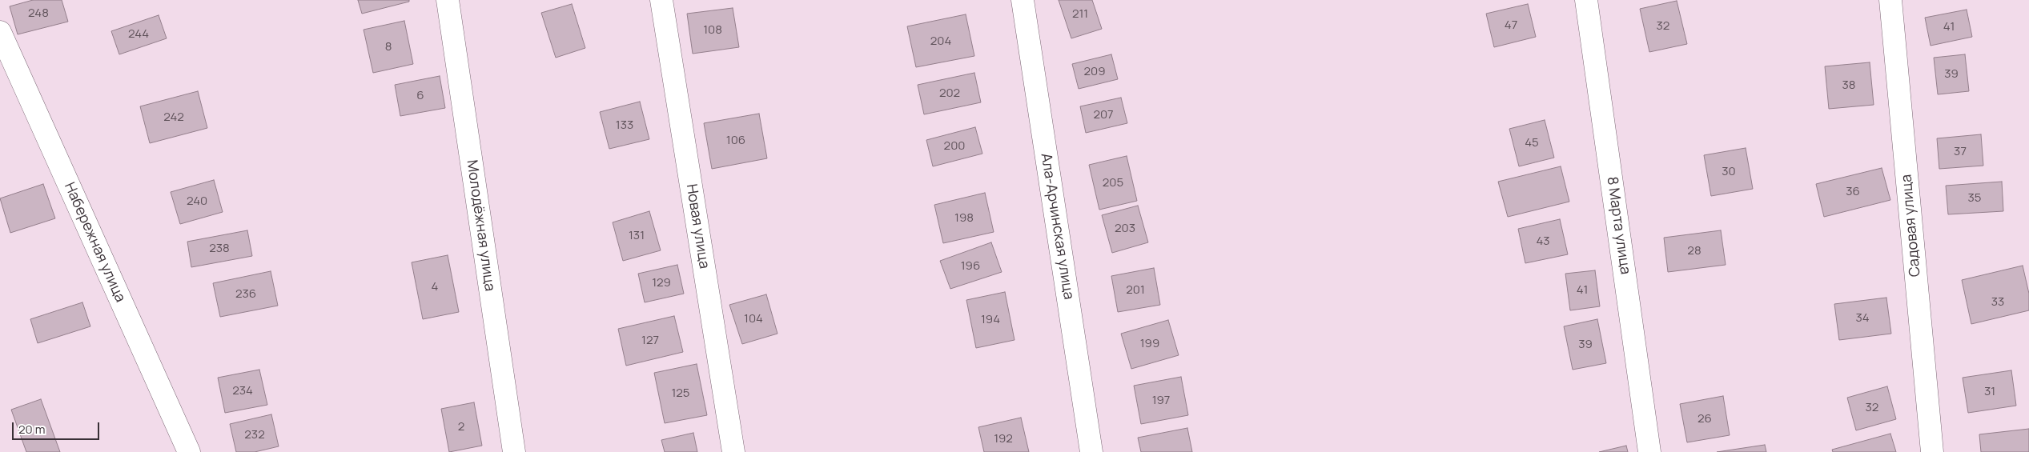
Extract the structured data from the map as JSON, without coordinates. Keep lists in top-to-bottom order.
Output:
{
  "streets": {
    "street": [
      "Молодёжная улица",
      "8 Марта улица",
      "Садовая улица",
      "Новая улица",
      "Ала-Арчинская улица",
      "Набережная улица"
    ]
  },
  "house_numbers": [
    "248",
    "211",
    "47",
    "32",
    "41",
    "108",
    "244",
    "204",
    "8",
    "209",
    "39",
    "38",
    "202",
    "6",
    "207",
    "242",
    "133",
    "106",
    "45",
    "200",
    "37",
    "30",
    "205",
    "36",
    "35",
    "240",
    "198",
    "203",
    "131",
    "43",
    "238",
    "28",
    "196",
    "129",
    "4",
    "201",
    "41",
    "236",
    "33",
    "34",
    "104",
    "194",
    "127",
    "199",
    "39",
    "234",
    "31",
    "125",
    "197",
    "32",
    "26",
    "2",
    "232",
    "192"
  ],
  "scale_bar": "20 m"
}
